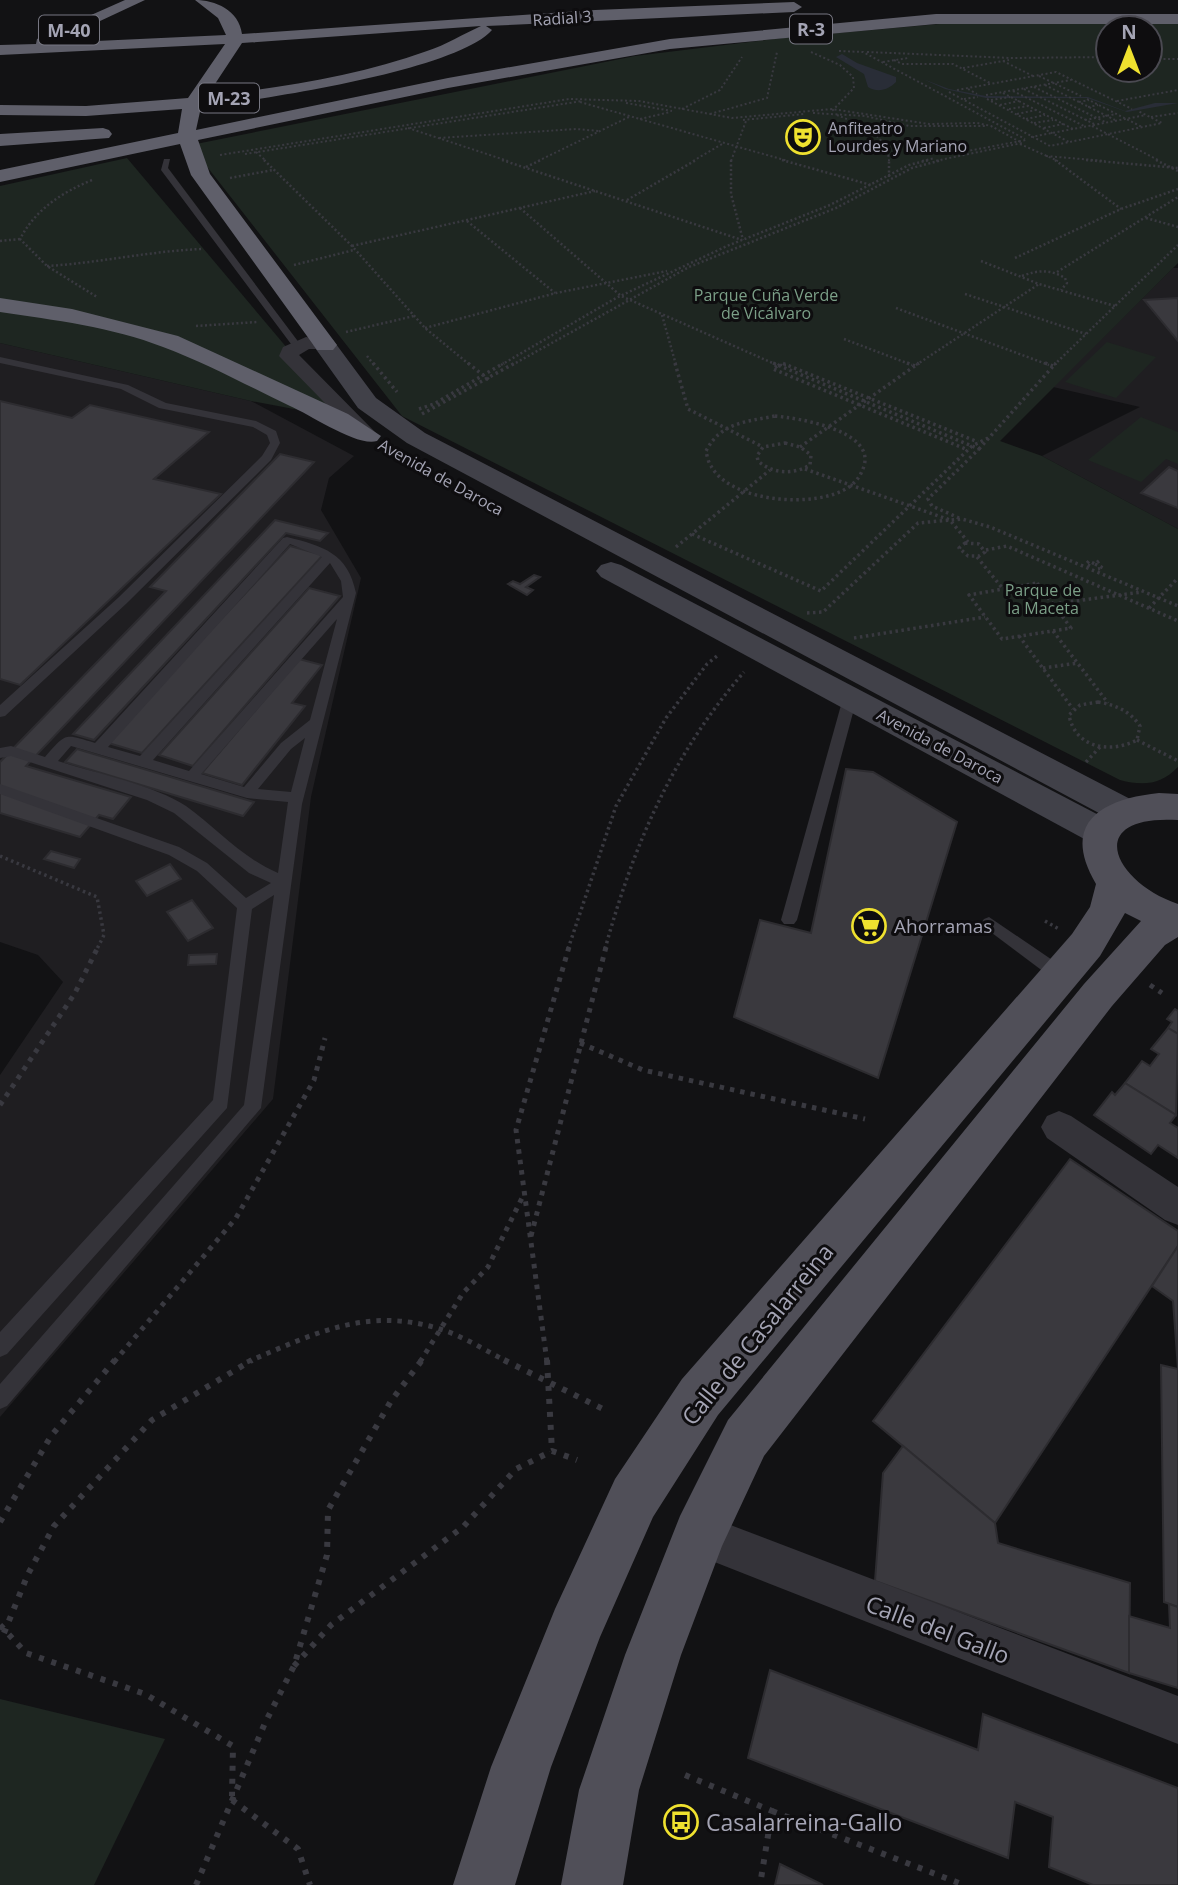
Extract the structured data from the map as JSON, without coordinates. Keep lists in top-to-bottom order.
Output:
{
  "streets": {
    "highway": [
      "Radial 3",
      "R-3",
      "M-40",
      "M-23"
    ],
    "main road": ["Avenida de Daroca", "Calle de Casalarreina"],
    "street": ["Calle del Gallo"]
  },
  "crossings": [
    ["Radial 3", "M-40"]
  ],
  "parks": ["Parque Cuña Verde de Vicálvaro", "Parque de la Maceta"],
  "places": {
    "theatre": ["Anfiteatro Lourdes y Mariano"],
    "supermarket": ["Ahorramas"],
    "bus stop": ["Casalarreina-Gallo"]
  },
  "north": "top"
}
